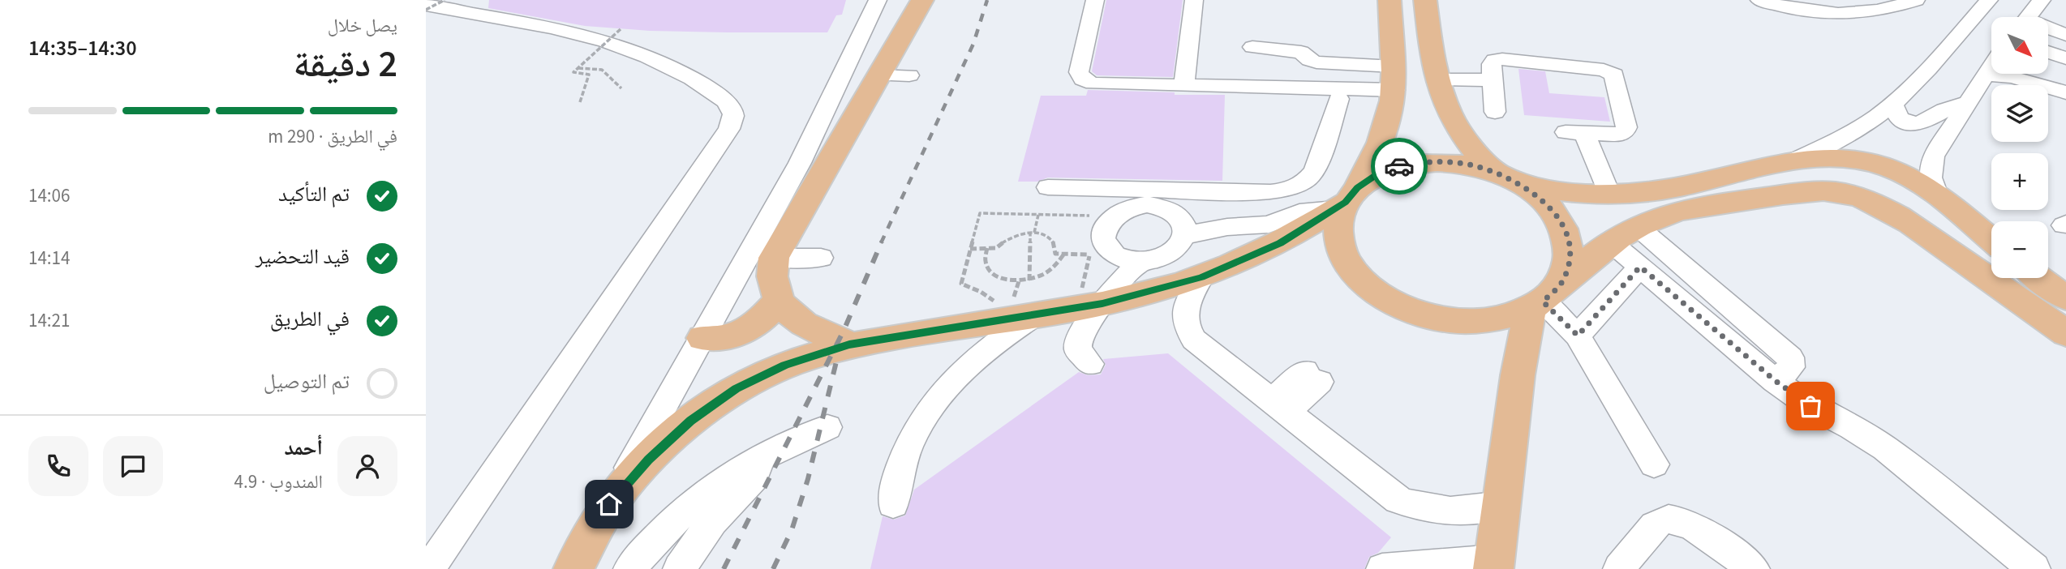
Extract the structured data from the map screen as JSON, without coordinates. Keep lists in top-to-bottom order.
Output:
{
  "north": "bottom right",
  "page": {
    "heading": ["2 دقيقة", "يصل خلال", "14:30–14:35"],
    "panel": ["أحمد", "المندوب · 4.9"],
    "map_buttons": ["+", "−"],
    "bar": "في الطريق · 290 m",
    "list": [
      ["تم التأكيد", "14:06"],
      ["قيد التحضير", "14:14"],
      ["في الطريق", "14:21"],
      "تم التوصيل"
    ]
  }
}
